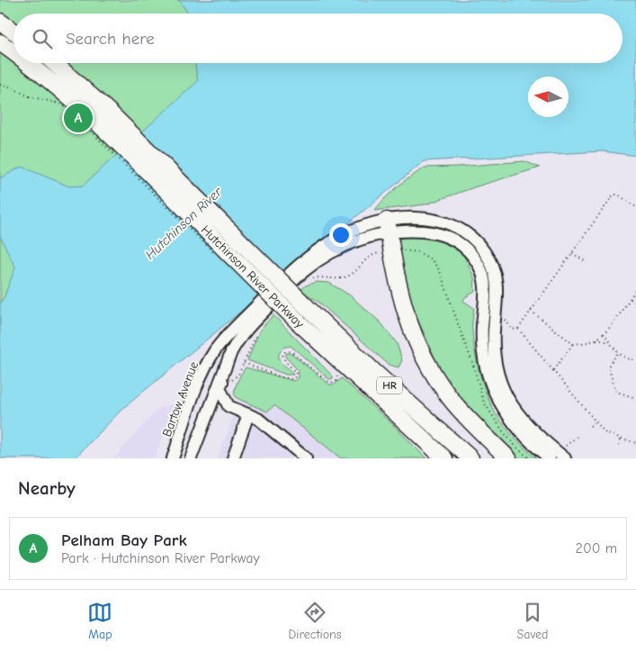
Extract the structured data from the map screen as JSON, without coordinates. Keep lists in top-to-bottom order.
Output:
{
  "streets": {
    "highway": ["Hutchinson River Parkway", "HR"],
    "street": ["Bartow Avenue"]
  },
  "water": ["Hutchinson River"],
  "north": "left",
  "page": {
    "search": "Search here",
    "pins": "A",
    "heading": "Nearby",
    "list": [
      {
        "mark": "A",
        "name": "Pelham Bay Park",
        "note": "Park · Hutchinson River Parkway",
        "value": "200 m"
      }
    ],
    "nav": ["Map", "Directions", "Saved"]
  }
}
